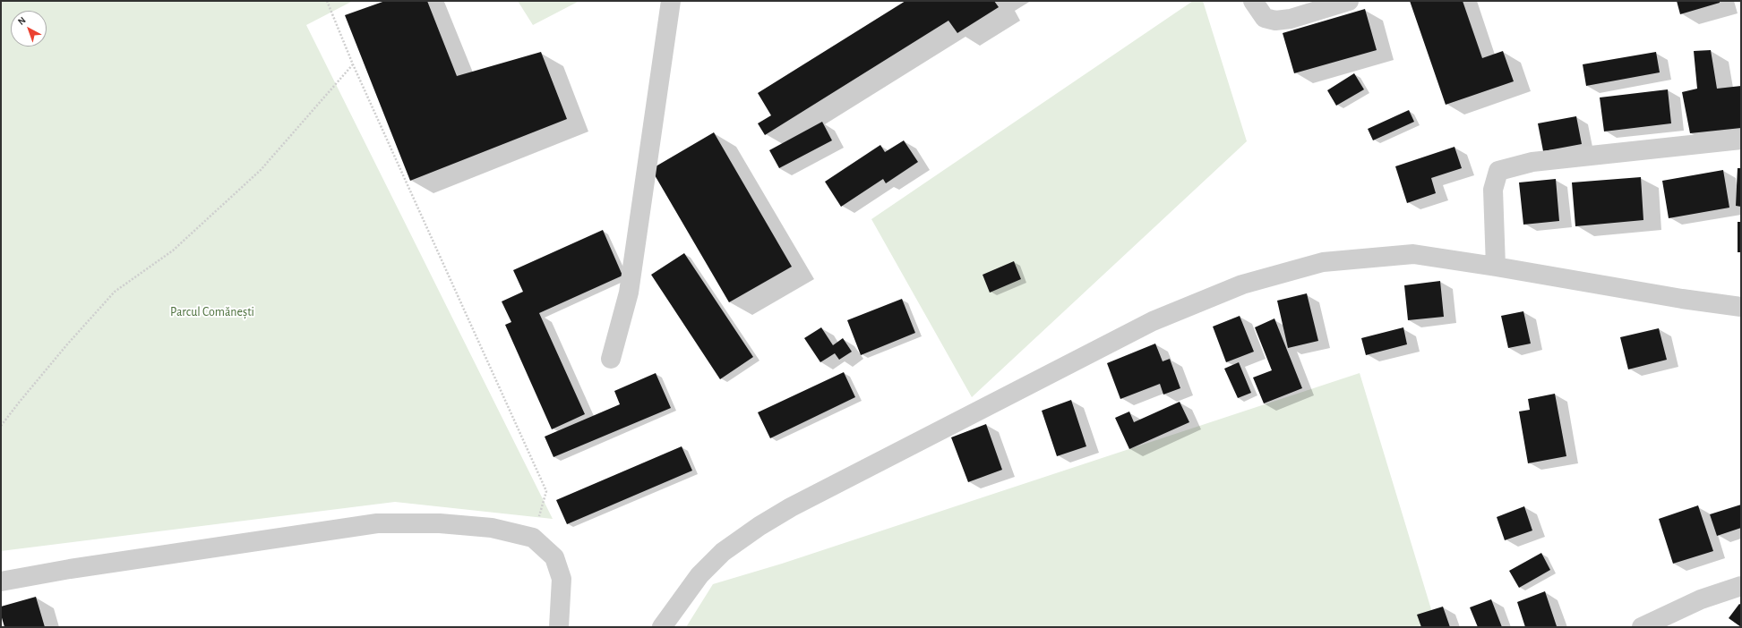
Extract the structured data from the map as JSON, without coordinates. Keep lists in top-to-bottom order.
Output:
{
  "parks": ["Parcul Comănești"],
  "north": "top left"
}
